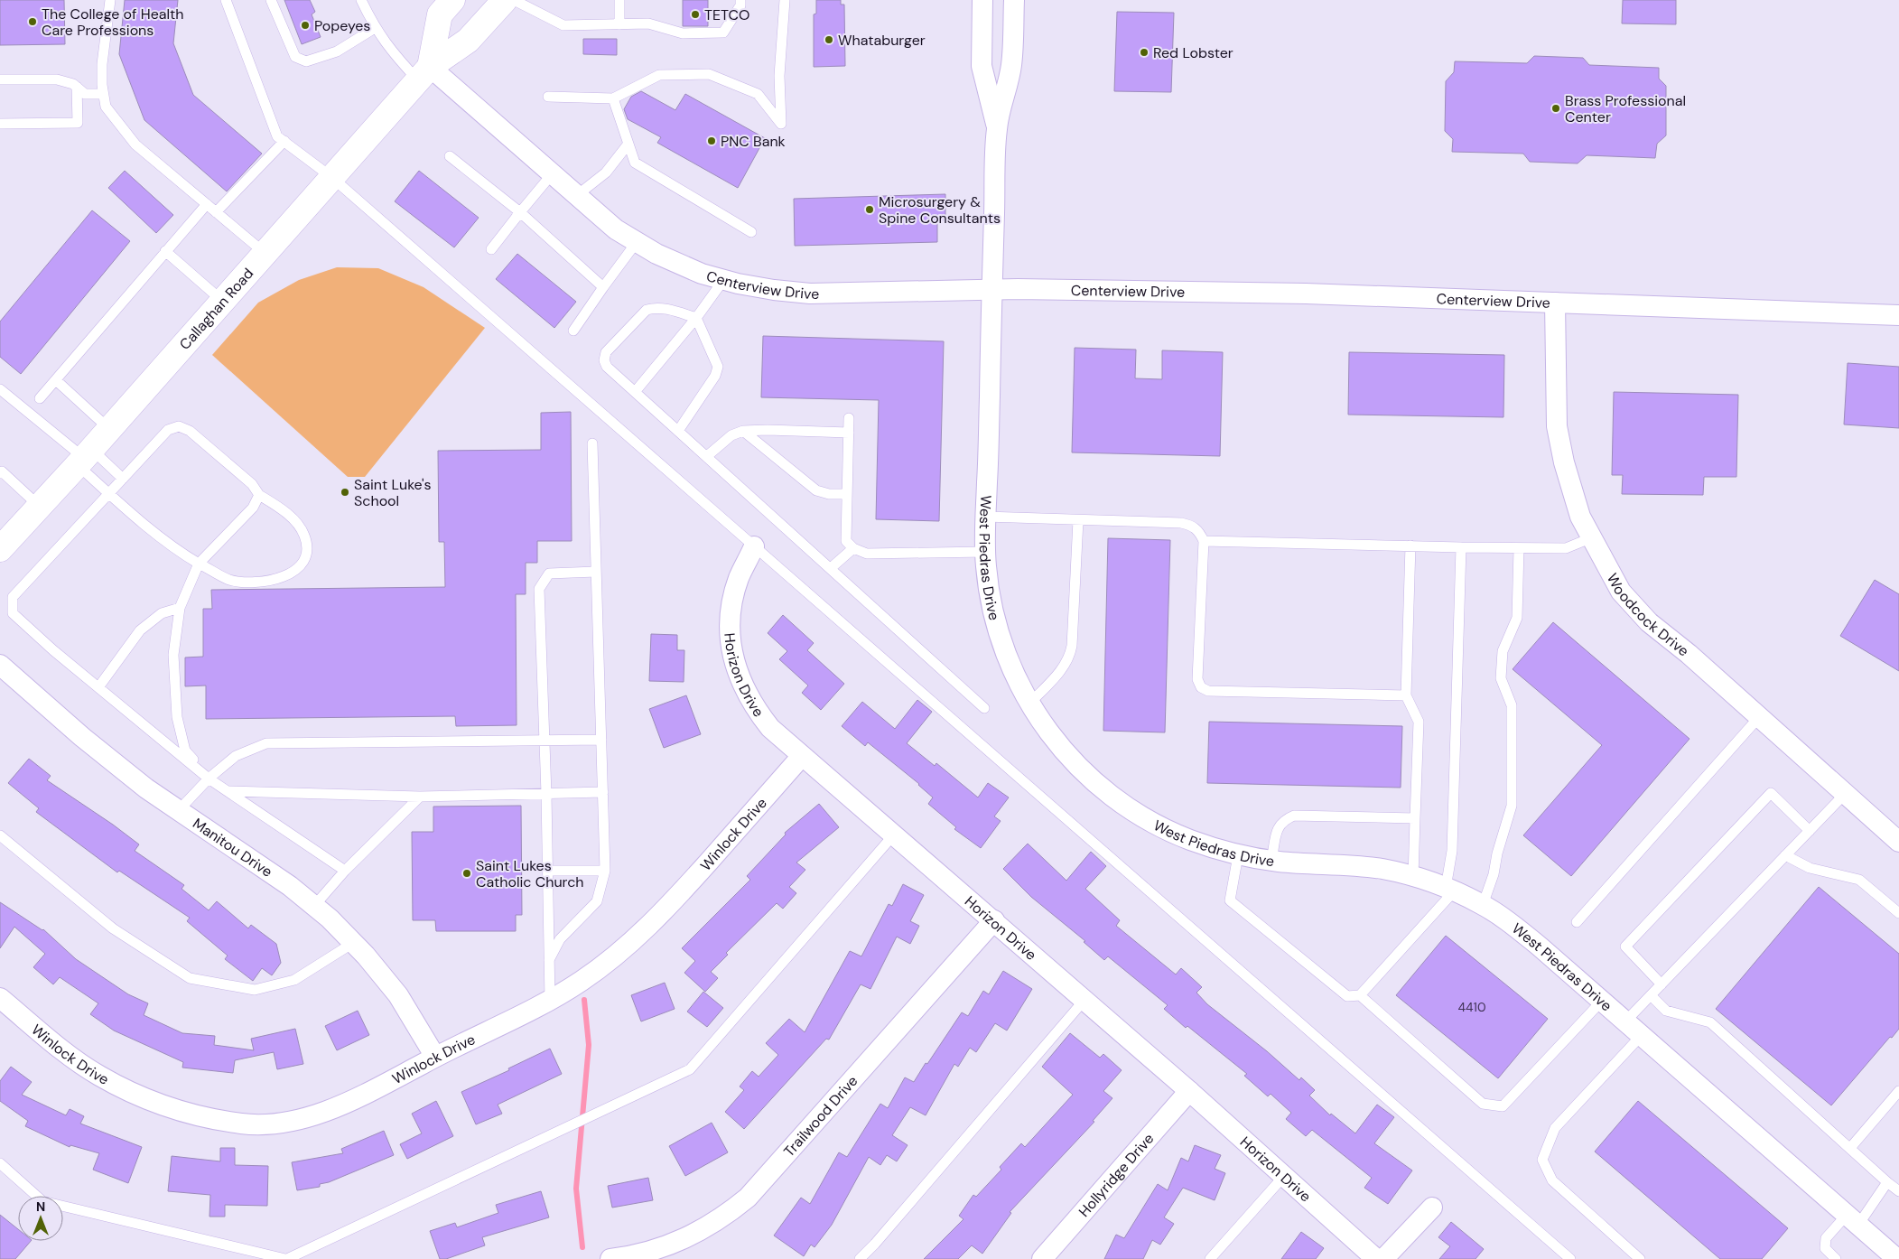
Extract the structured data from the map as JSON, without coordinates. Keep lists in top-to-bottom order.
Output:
{
  "streets": {
    "main road": ["Callaghan Road"],
    "street": [
      "Centerview Drive",
      "West Piedras Drive",
      "Woodcock Drive",
      "Horizon Drive",
      "Winlock Drive",
      "Manitou Drive",
      "Trailwood Drive",
      "Hollyridge Drive"
    ]
  },
  "crossings": [
    ["Centerview Drive", "Callaghan Road"],
    ["Centerview Drive", "West Piedras Drive"],
    ["Centerview Drive", "Woodcock Drive"],
    ["Horizon Drive", "Winlock Drive"],
    ["Horizon Drive", "Trailwood Drive"],
    ["Horizon Drive", "Hollyridge Drive"],
    ["Winlock Drive", "Manitou Drive"]
  ],
  "places": [
    "TETCO",
    "The College of Health Care Professions",
    "Popeyes",
    "Whataburger",
    "Red Lobster",
    "Brass Professional Center",
    "PNC Bank",
    "Microsurgery & Spine Consultants",
    "Saint Luke's School",
    "Saint Lukes Catholic Church"
  ],
  "house_numbers": ["4410"],
  "north": "top"
}
